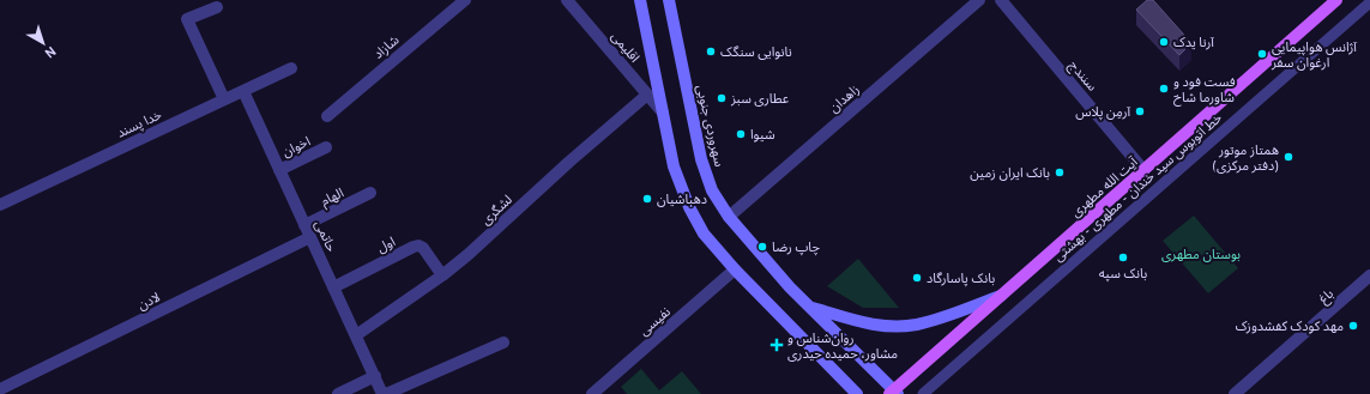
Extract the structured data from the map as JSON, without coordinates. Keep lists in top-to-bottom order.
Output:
{
  "streets": {
    "main road": ["سهروردی جنوبی", "آیت الله مطهری"],
    "street": [
      "شازاد",
      "اقلیمی",
      "سنندج",
      "زاهدان",
      "خدا پسند",
      "اخوان",
      "الهام",
      "لشگری",
      "حاتمی",
      "اول",
      "باغ",
      "لادن",
      "نفیسی"
    ],
    "lane": ["خط اتوبوس سید خندان - مطهری - بهشتی"]
  },
  "crossings": [
    ["اقلیمی", "لشگری"],
    ["سنندج", "آیت الله مطهری"],
    ["زاهدان", "سهروردی جنوبی"],
    ["خدا پسند", "حاتمی"],
    ["سهروردی جنوبی", "آیت الله مطهری"],
    ["اخوان", "حاتمی"],
    ["الهام", "حاتمی"],
    ["لشگری", "حاتمی"],
    ["لشگری", "اول"],
    ["حاتمی", "اول"],
    ["حاتمی", "لادن"]
  ],
  "parks": ["بوستان مطهری"],
  "places": {
    "other": [
      "آرنا یدک",
      "نانوایی سنگک",
      "آژانس هواپیمایی ارغوان سفر",
      "فست فود و شاورما شاخ",
      "عطاری سبز",
      "آرمِن پلاس",
      "شیوا",
      "همتاز موتور (دفتر مرکزی)",
      "بانک ایران زمین",
      "دهباشیان",
      "چاپ رضا",
      "بانک سپه",
      "بانک پاسارگاد",
      "مهد کودک کفشدوزک"
    ],
    "health": ["روان‌شناس و مشاور، حمیده حیدری"]
  },
  "north": "bottom right"
}
